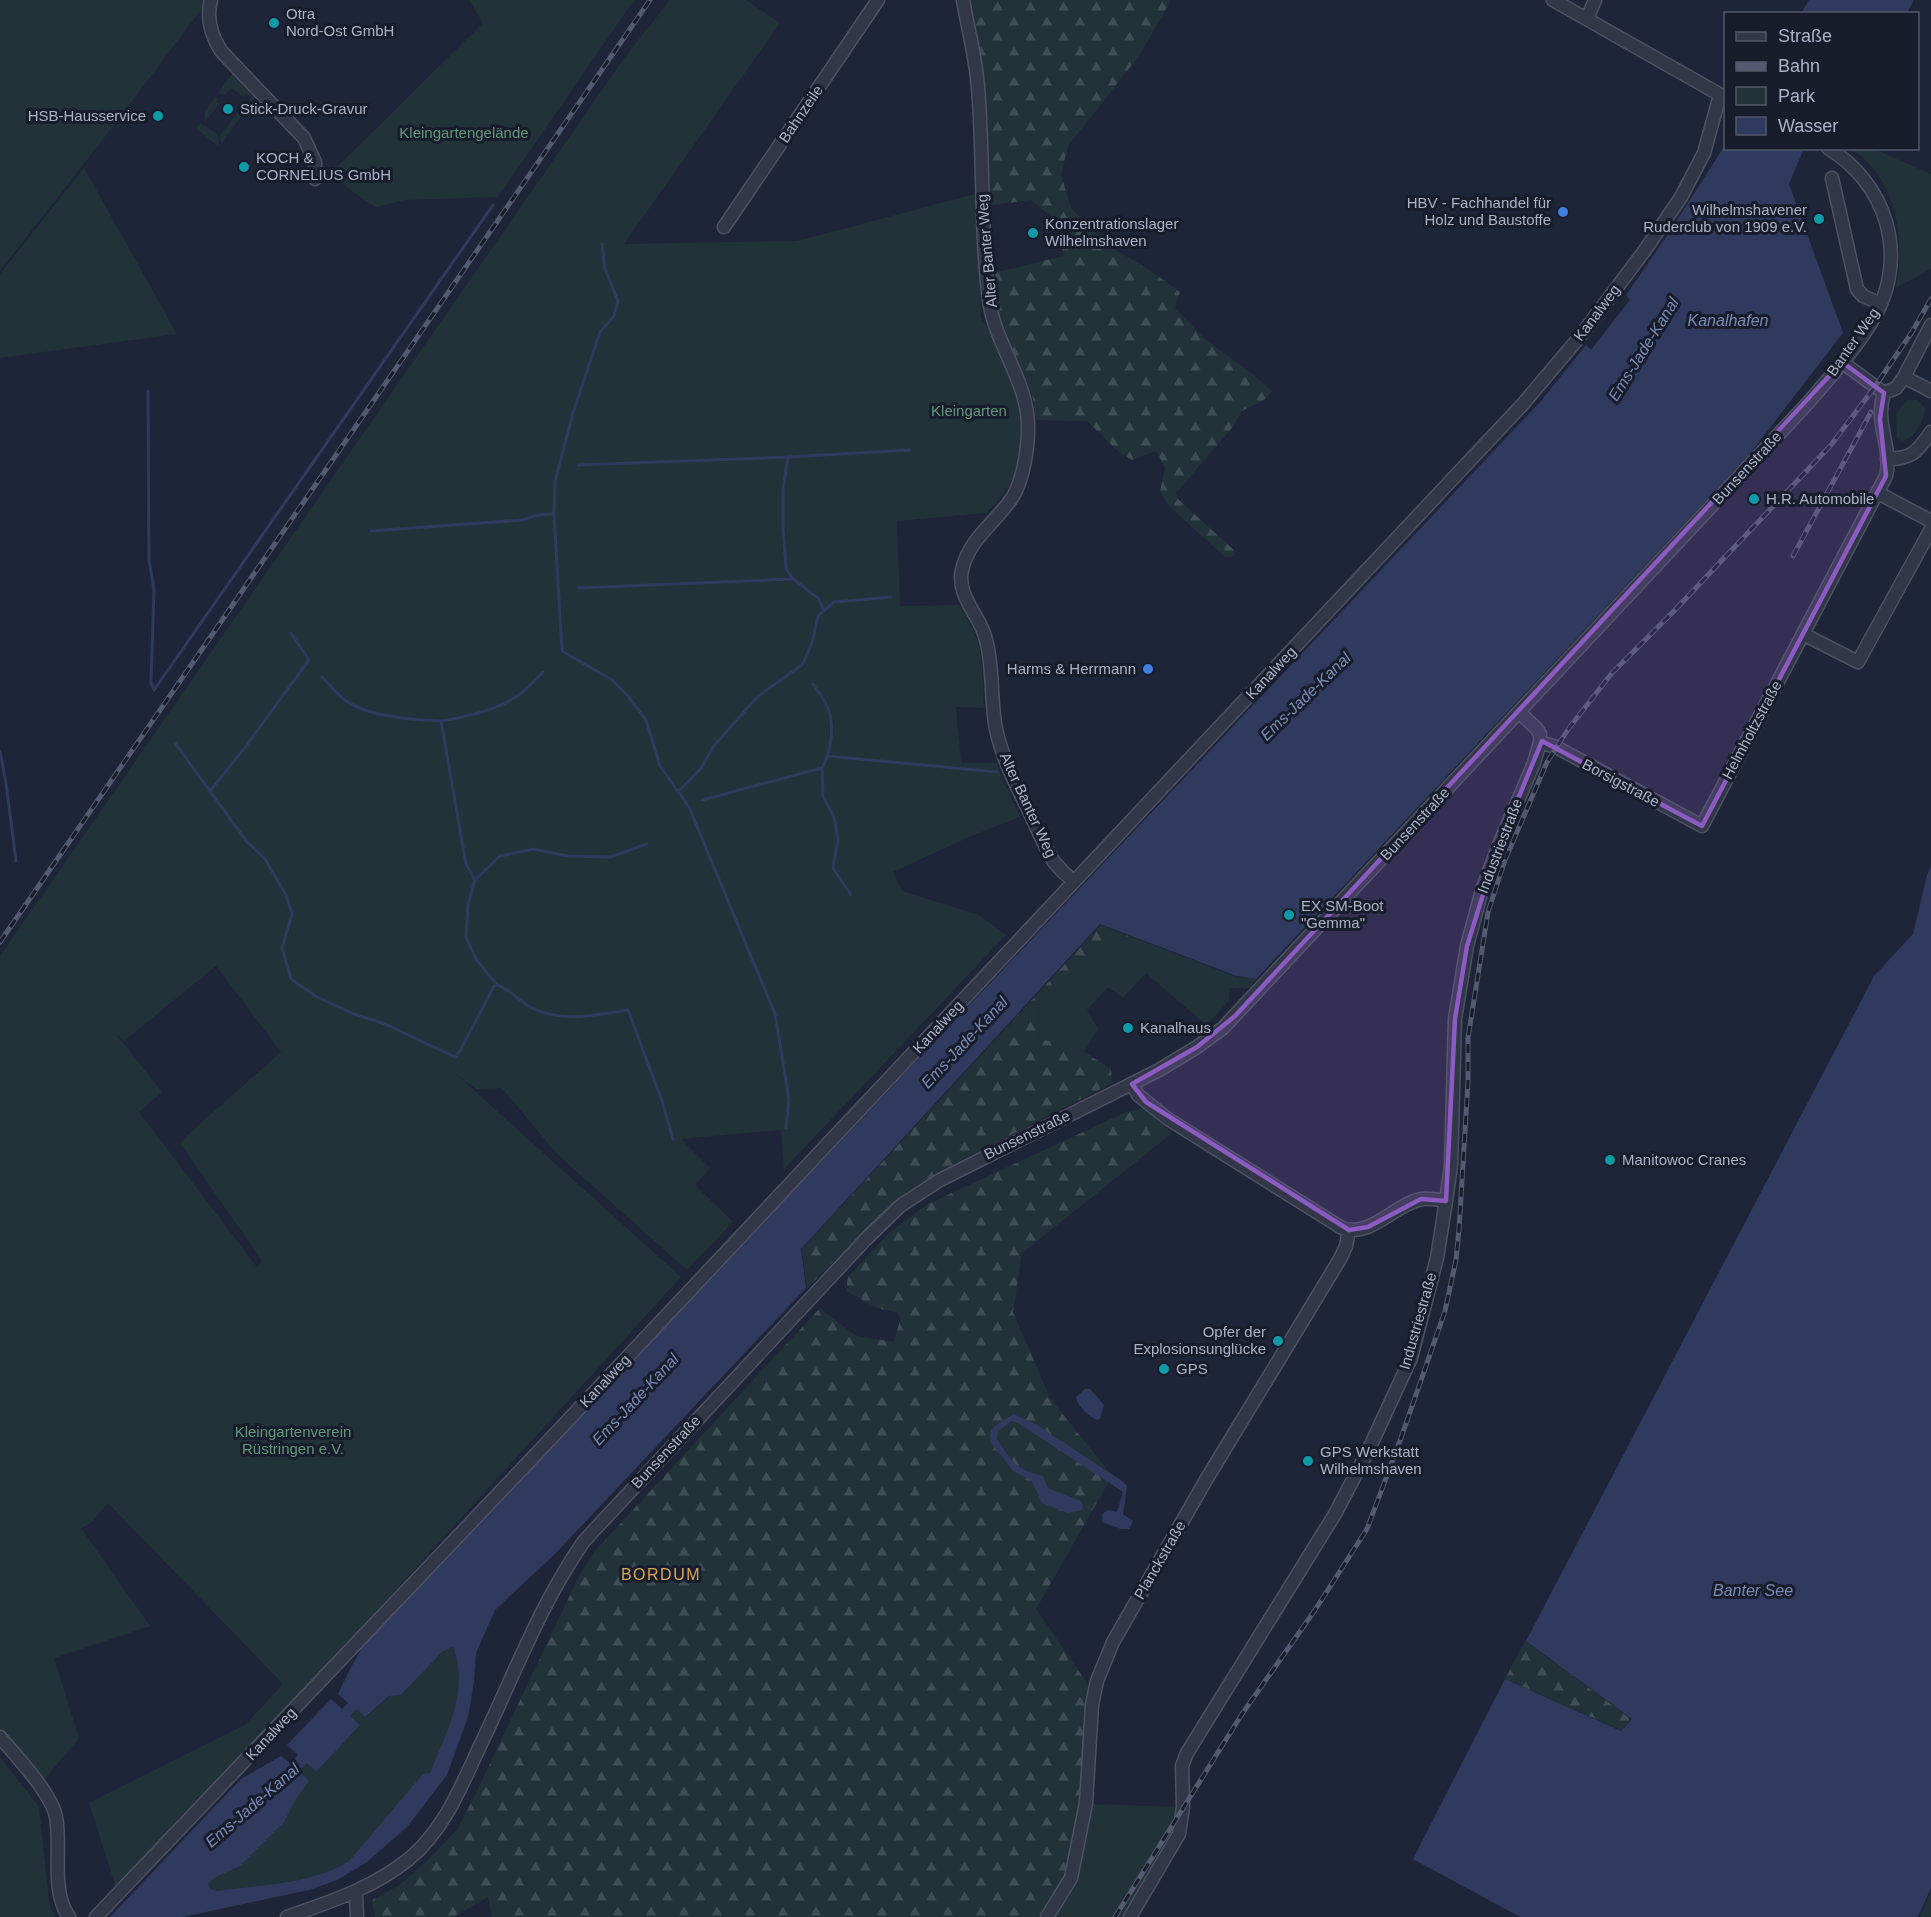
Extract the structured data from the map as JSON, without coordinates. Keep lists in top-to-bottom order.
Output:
{
  "streets": {
    "street": [
      "Bahnzeile",
      "Alter Banter Weg",
      "Kanalweg",
      "Banter Weg",
      "Bunsenstraße",
      "Helmholtzstraße",
      "Borsigstraße",
      "Industriestraße",
      "Planckstraße"
    ]
  },
  "crossings": [
    ["Alter Banter Weg", "Kanalweg"],
    ["Banter Weg", "Bunsenstraße"],
    ["Helmholtzstraße", "Borsigstraße"],
    ["Borsigstraße", "Industriestraße"]
  ],
  "districts": ["BORDUM"],
  "water": ["Kanalhafen", "Ems-Jade-Kanal", "Banter See"],
  "parks": ["Kleingartengelände", "Kleingarten", "Kleingartenverein Rüstringen e.V."],
  "places": [
    "Otra Nord-Ost GmbH",
    "Stick-Druck-Gravur",
    "HSB-Hausservice",
    "KOCH & CORNELIUS GmbH",
    "HBV - Fachhandel für Holz und Baustoffe",
    "Wilhelmshavener Ruderclub von 1909 e.V.",
    "Konzentrationslager Wilhelmshaven",
    "H.R. Automobile",
    "Harms & Herrmann",
    "EX SM-Boot \"Gemma\"",
    "Kanalhaus",
    "Manitowoc Cranes",
    "Opfer der Explosionsunglücke",
    "GPS",
    "GPS Werkstatt Wilhelmshaven"
  ],
  "legend": [
    "Straße",
    "Bahn",
    "Park",
    "Wasser"
  ]
}
